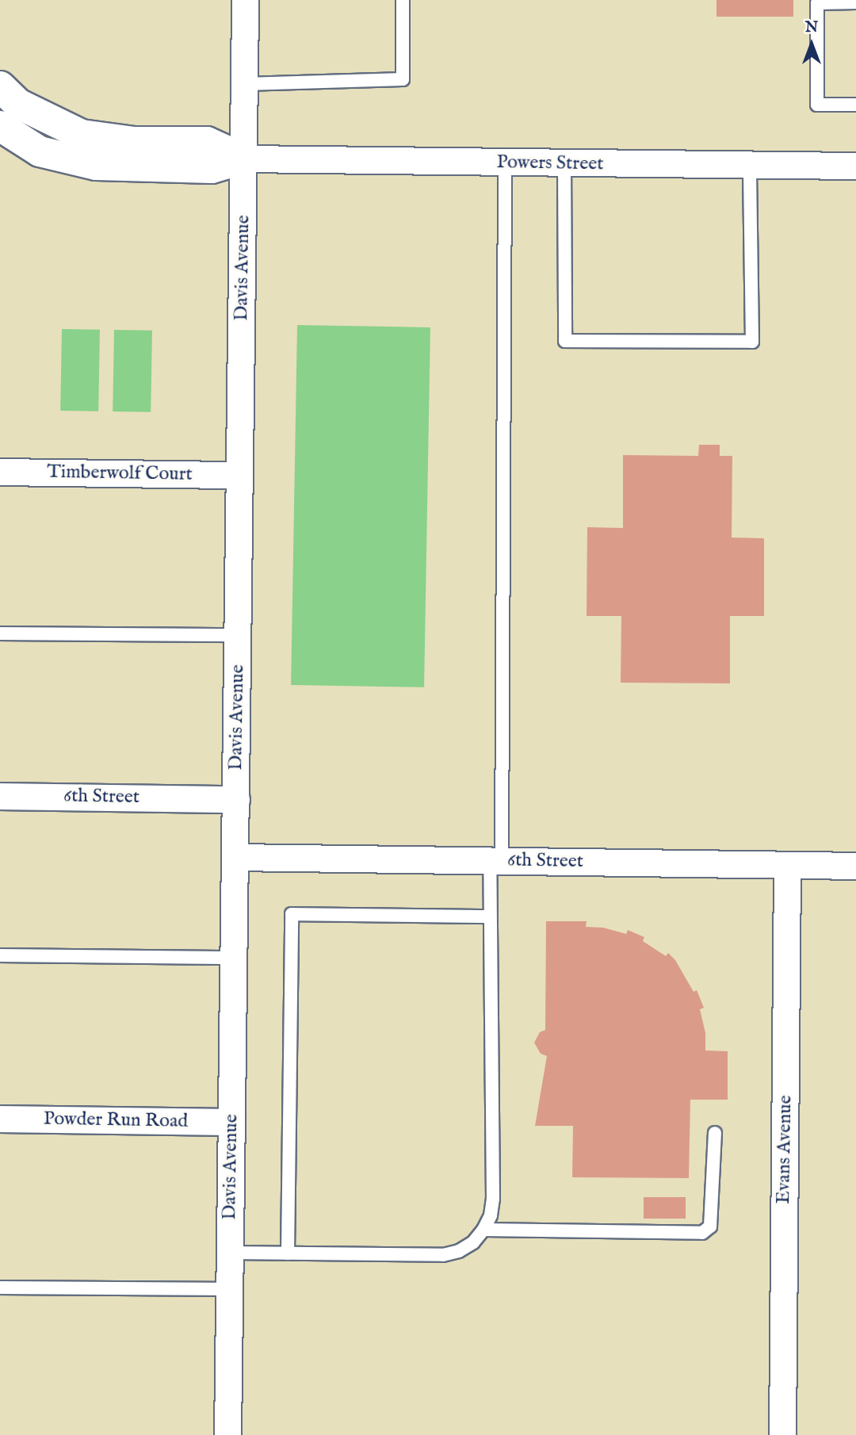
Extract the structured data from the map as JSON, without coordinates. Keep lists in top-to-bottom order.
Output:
{
  "streets": {
    "street": [
      "Powers Street",
      "Davis Avenue",
      "Timberwolf Court",
      "6th Street",
      "Powder Run Road",
      "Evans Avenue"
    ]
  },
  "crossings": [
    ["Powers Street", "Davis Avenue"],
    ["Davis Avenue", "Timberwolf Court"],
    ["Davis Avenue", "6th Street"],
    ["Davis Avenue", "Powder Run Road"],
    ["6th Street", "Evans Avenue"]
  ],
  "north": "top"
}
